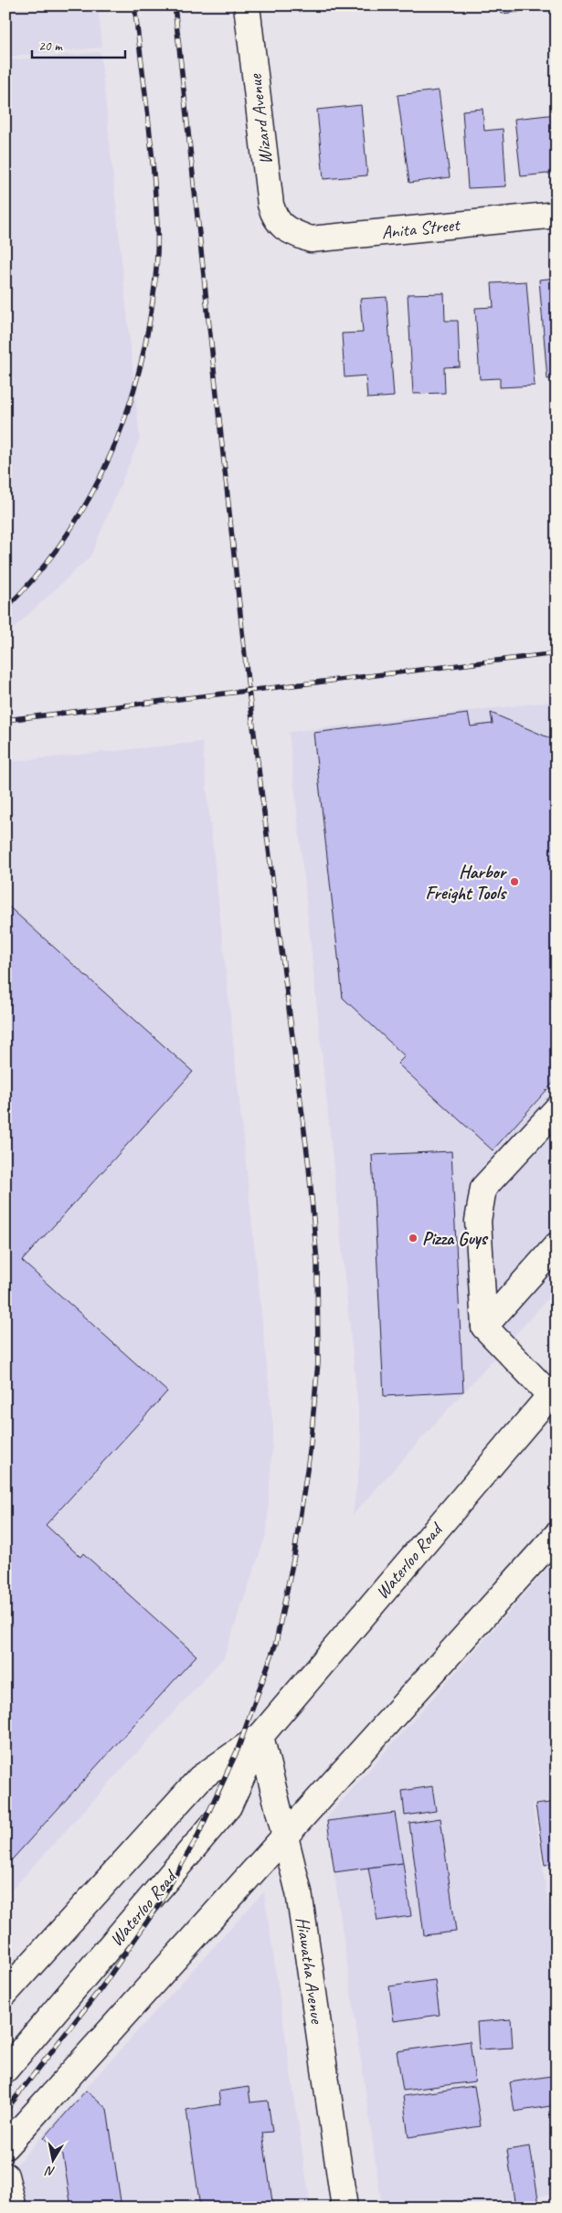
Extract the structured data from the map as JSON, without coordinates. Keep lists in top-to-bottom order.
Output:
{
  "streets": {
    "main road": [
      "Wizard Avenue",
      "Anita Street",
      "Waterloo Road",
      "Hiawatha Avenue"
    ]
  },
  "crossings": [
    ["Wizard Avenue", "Anita Street"],
    ["Waterloo Road", "Hiawatha Avenue"]
  ],
  "places": ["Harbor Freight Tools", "Pizza Guys"],
  "scale_bar": "20 m",
  "north": "bottom"
}
